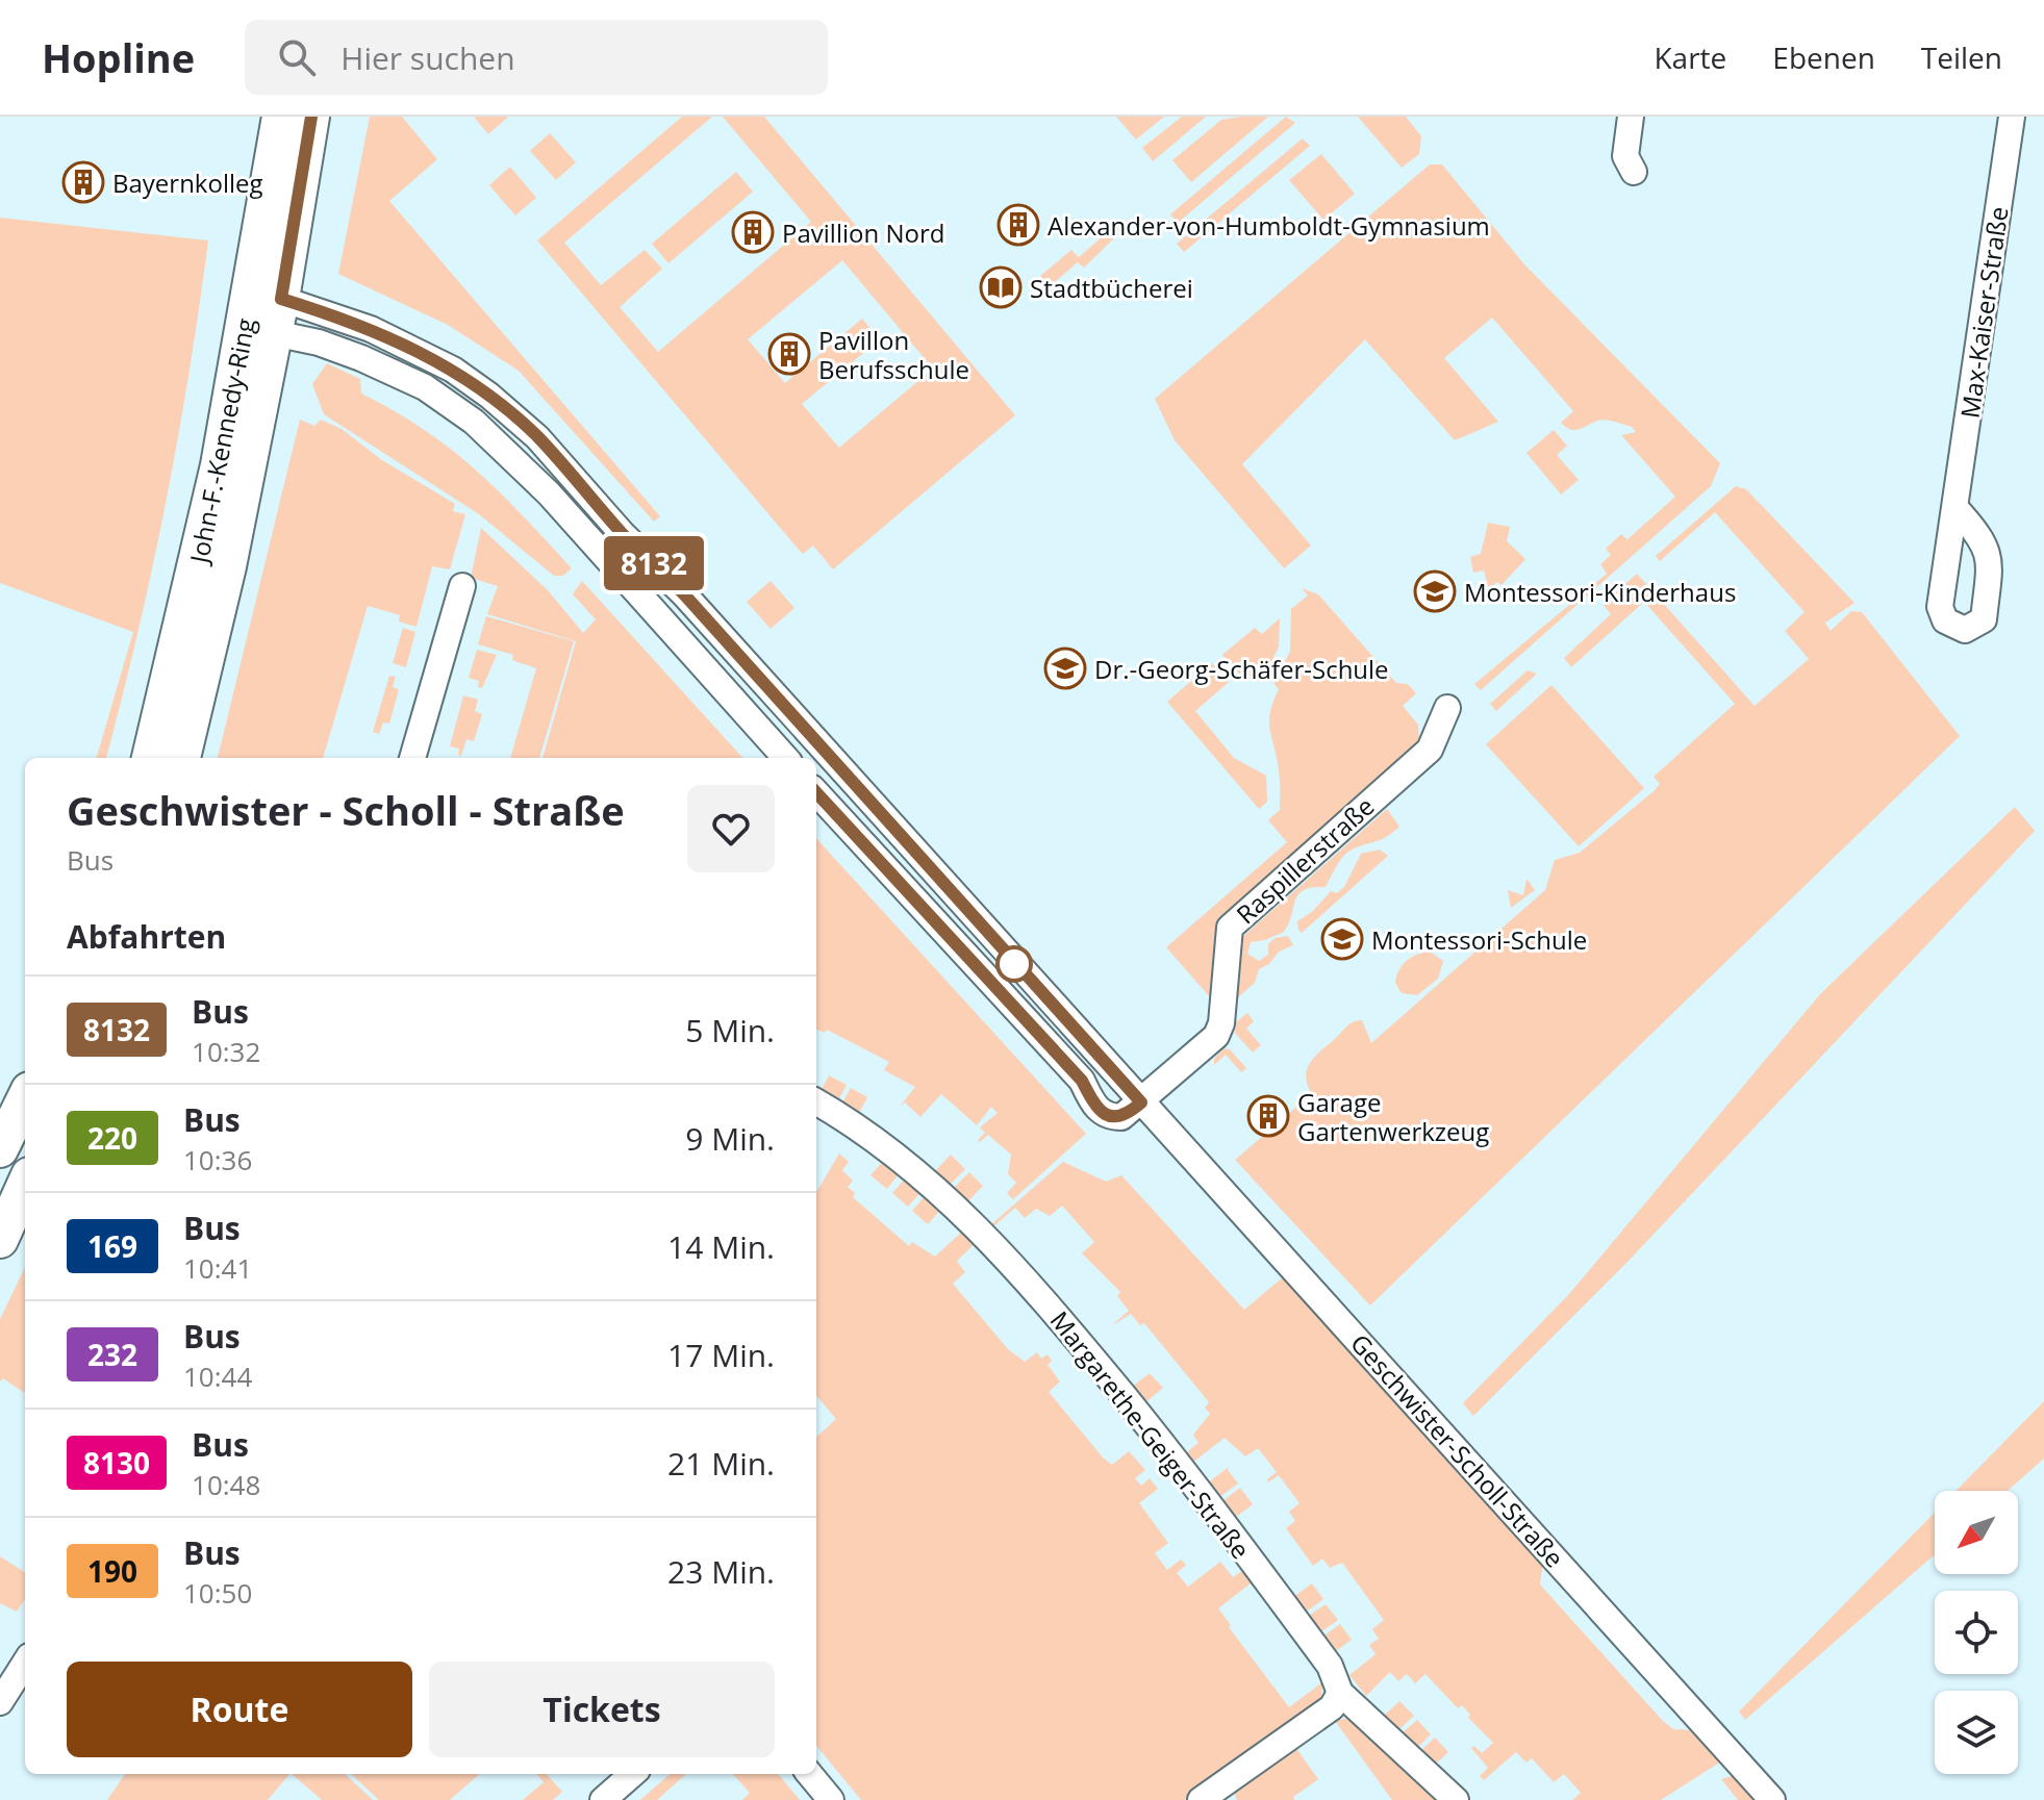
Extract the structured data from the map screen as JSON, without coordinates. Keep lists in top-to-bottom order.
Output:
{
  "streets": {
    "main road": ["John-F.-Kennedy-Ring"],
    "street": [
      "Max-Kaiser-Straße",
      "Raspillerstraße",
      "Margarethe-Geiger-Straße",
      "Geschwister-Scholl-Straße"
    ]
  },
  "crossings": [
    ["John-F.-Kennedy-Ring", "Geschwister-Scholl-Straße"],
    ["Raspillerstraße", "Geschwister-Scholl-Straße"]
  ],
  "places": {
    "building": [
      "Bayernkolleg",
      "Alexander-von-Humboldt-Gymnasium",
      "Pavillion Nord",
      "Pavillon Berufsschule",
      "Garage Gartenwerkzeug"
    ],
    "library": ["Stadtbücherei"],
    "school or university": ["Montessori-Kinderhaus", "Dr.-Georg-Schäfer-Schule", "Montessori-Schule"]
  },
  "lines": ["bus line 8132"],
  "north": "bottom left",
  "page": {
    "header": "Hopline",
    "search": "Hier suchen",
    "nav": ["Karte", "Ebenen", "Teilen"],
    "on_map": "8132",
    "heading": [
      ["Geschwister - Scholl - Straße", "Bus"],
      "Abfahrten"
    ],
    "list": [
      {
        "mark": "8132",
        "name": "Bus",
        "note": "10:32",
        "value": "5 Min."
      },
      {
        "mark": "220",
        "name": "Bus",
        "note": "10:36",
        "value": "9 Min."
      },
      {
        "mark": "169",
        "name": "Bus",
        "note": "10:41",
        "value": "14 Min."
      },
      {
        "mark": "232",
        "name": "Bus",
        "note": "10:44",
        "value": "17 Min."
      },
      {
        "mark": "8130",
        "name": "Bus",
        "note": "10:48",
        "value": "21 Min."
      },
      {
        "mark": "190",
        "name": "Bus",
        "note": "10:50",
        "value": "23 Min."
      }
    ],
    "buttons": ["Route", "Tickets"]
  }
}
